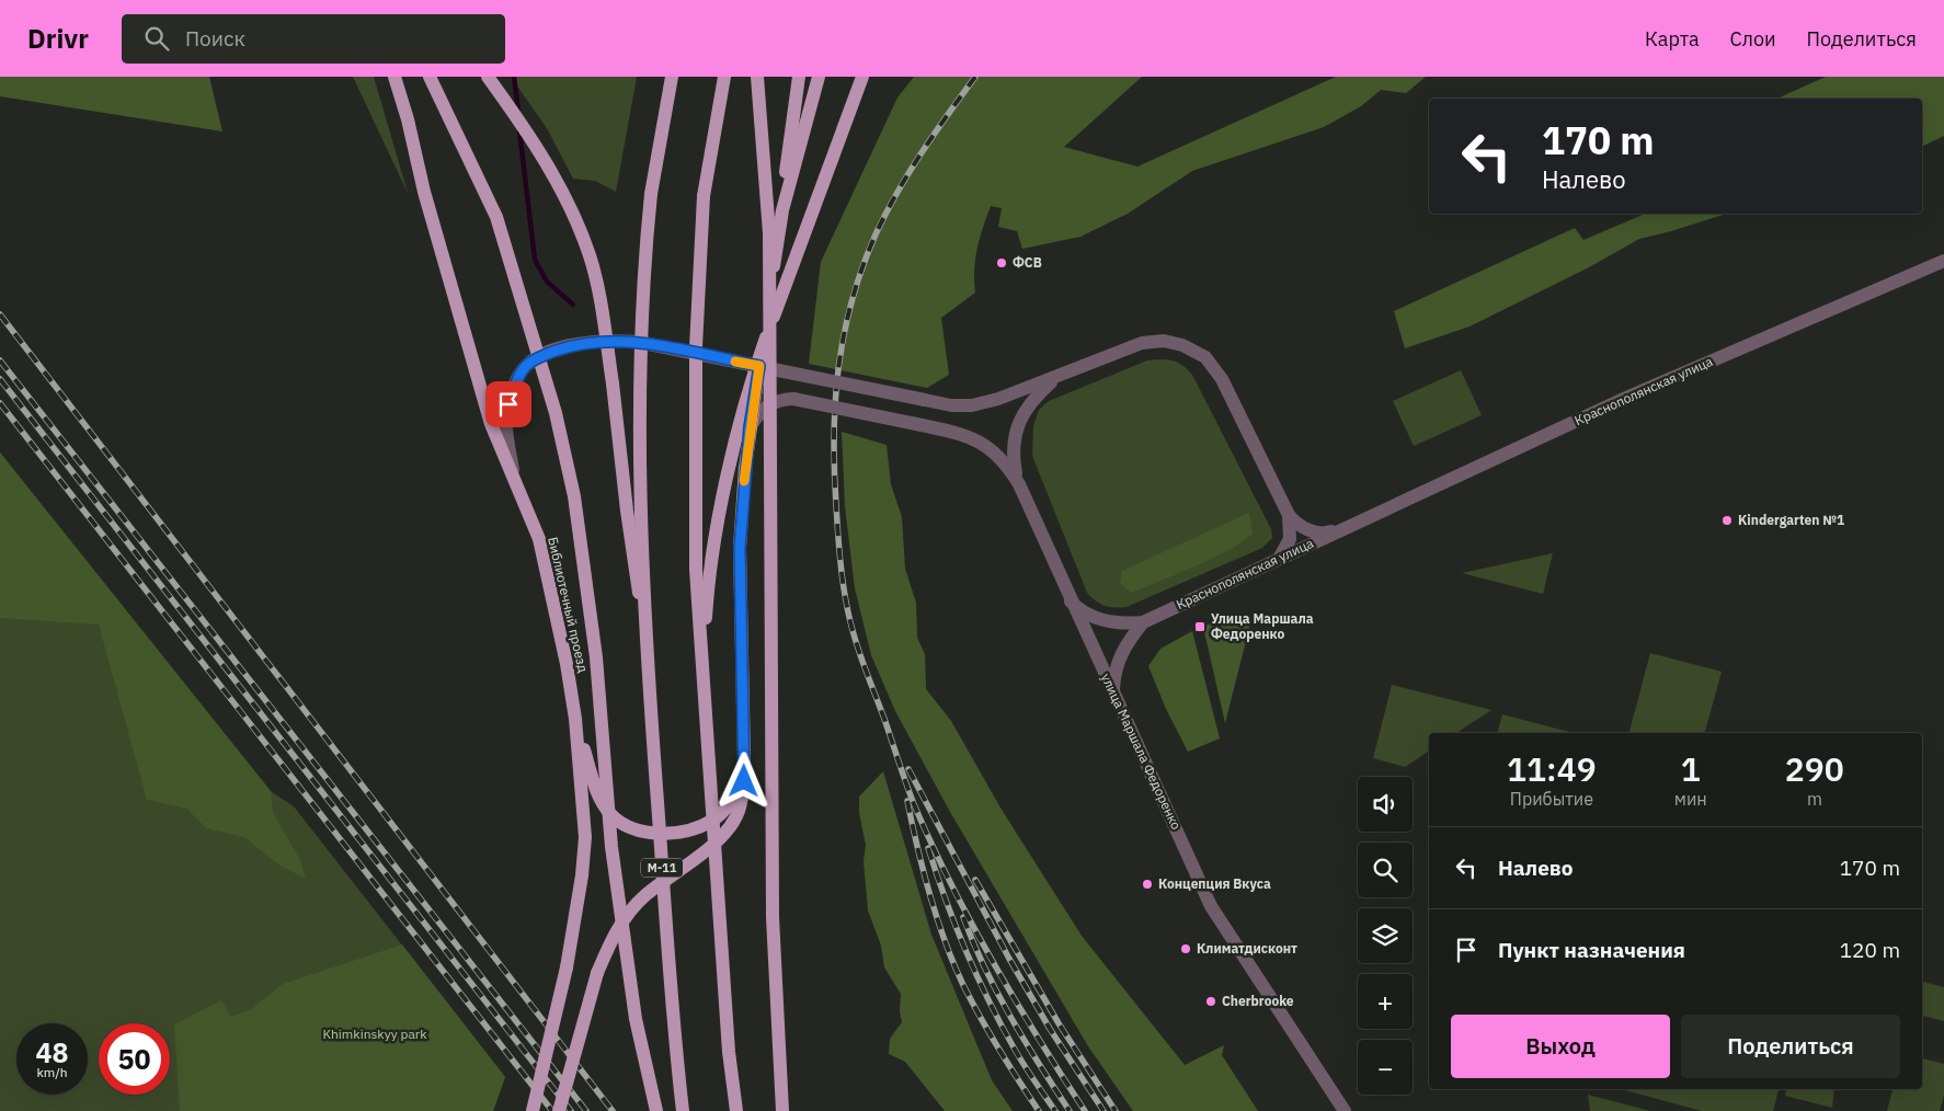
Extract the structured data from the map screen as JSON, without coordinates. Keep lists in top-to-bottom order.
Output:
{
  "streets": {
    "main road": ["Библиотечный проезд", "М-11"],
    "street": ["Краснополянская улица", "улица Маршала Федоренко"]
  },
  "parks": ["Khimkinskyy park"],
  "places": {
    "other": [
      "ФСВ",
      "Kindergarten №1",
      "Концепция Вкуса",
      "Климатдисконт",
      "Cherbrooke"
    ],
    "transit": ["Улица Маршала Федоренко"]
  },
  "page": {
    "header": "Drivr",
    "search": "Поиск",
    "nav": ["Карта", "Слои", "Поделиться"],
    "turn": ["170 m", "Налево"],
    "eta": [
      "11:49",
      "Прибытие",
      "1",
      "мин",
      "290",
      "m"
    ],
    "map_buttons": ["+", "−"],
    "list": [
      {
        "name": "Налево",
        "value": "170 m"
      },
      {
        "name": "Пункт назначения",
        "value": "120 m"
      }
    ],
    "buttons": ["Выход", "Поделиться"],
    "speed": "48 km/h",
    "limit": "50"
  }
}
